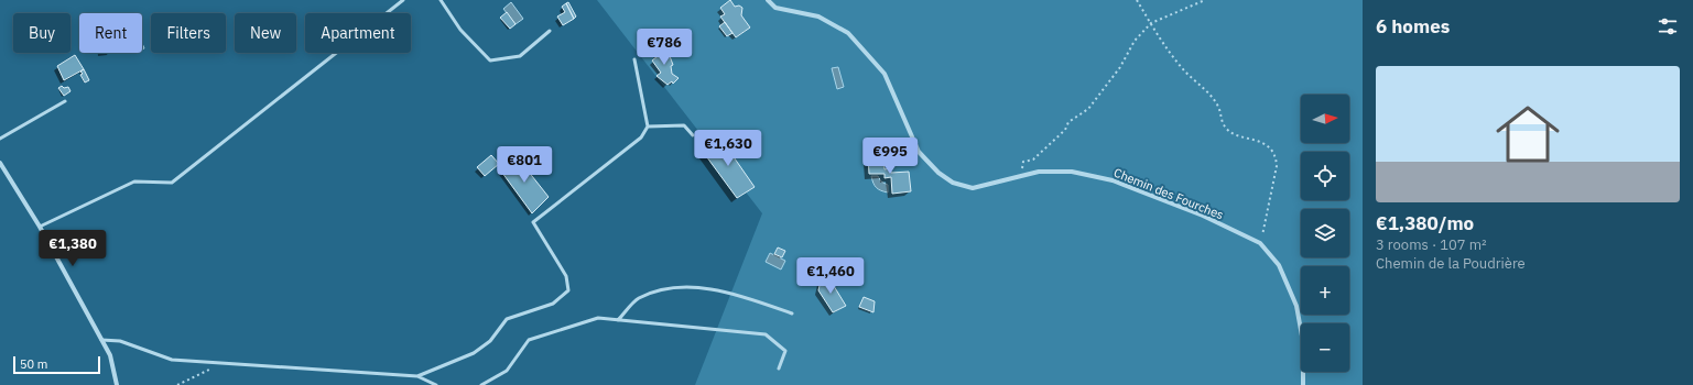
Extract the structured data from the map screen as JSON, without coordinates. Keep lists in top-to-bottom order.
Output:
{
  "streets": {
    "street": ["Chemin des Fourches"]
  },
  "scale_bar": "50 m",
  "north": "right",
  "page": {
    "heading": "6 homes",
    "chip": [
      "Buy",
      "Rent",
      "Filters",
      "New",
      "Apartment"
    ],
    "price": [
      "€786",
      "€1,630",
      "€995",
      "€801",
      "€1,380",
      "€1,460"
    ],
    "list": [
      {
        "name": "€1,380/mo",
        "note": "3 rooms · 107 m² · Chemin de la Poudrière"
      }
    ],
    "map_buttons": ["+", "−"],
    "scale": "50 m"
  }
}
